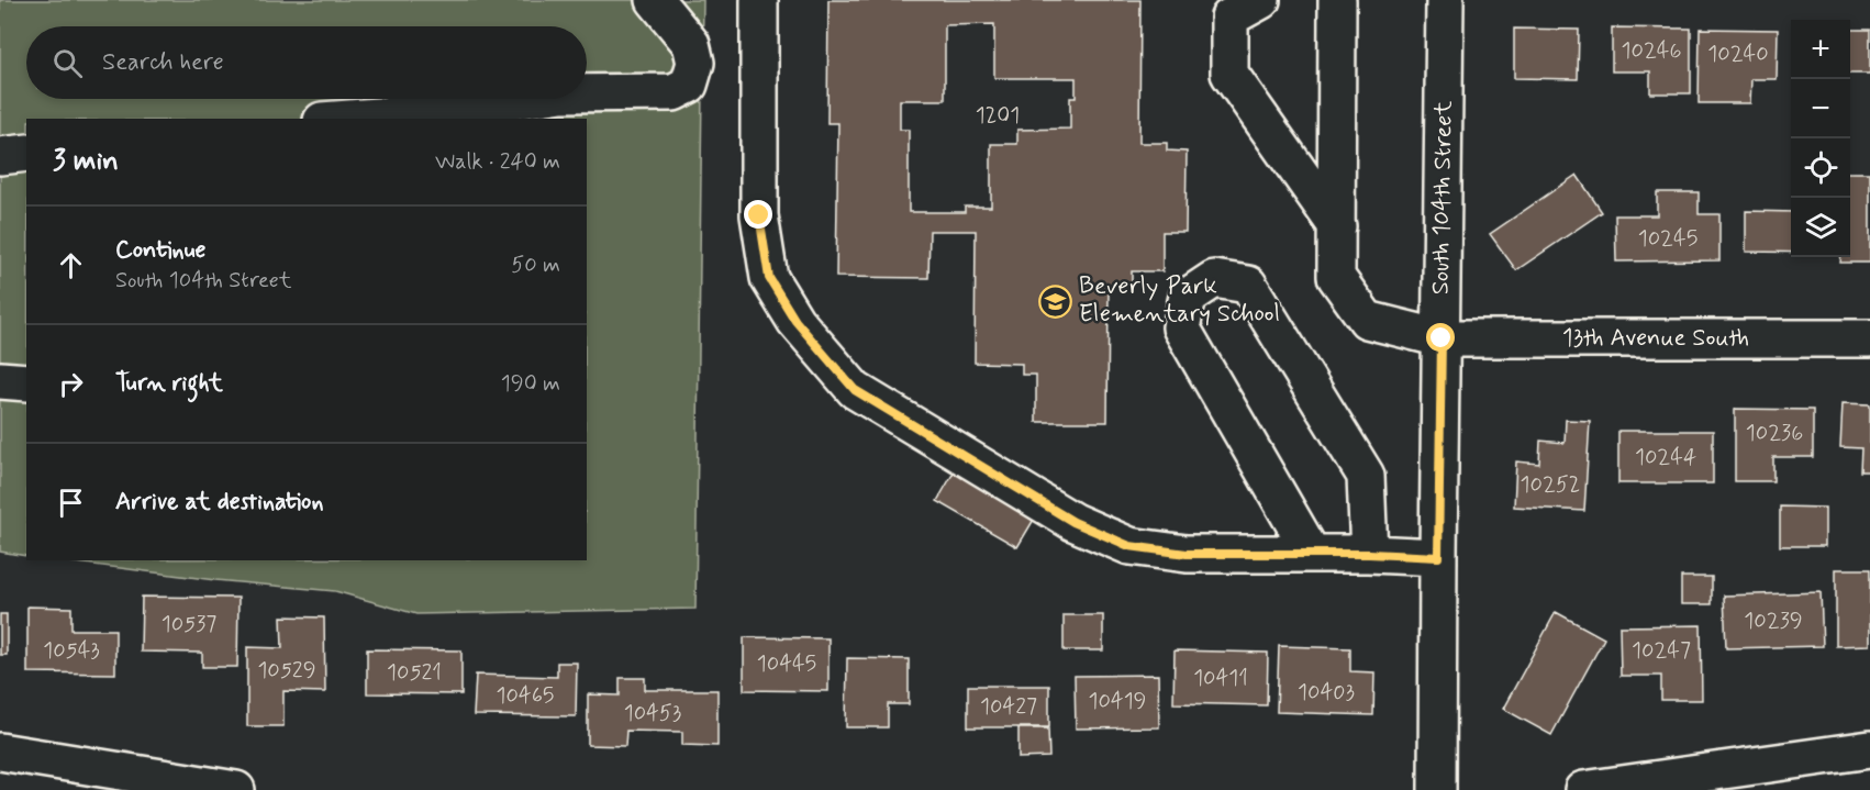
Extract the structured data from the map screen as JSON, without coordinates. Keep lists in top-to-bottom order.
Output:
{
  "streets": {
    "street": ["South 104th Street", "13th Avenue South"]
  },
  "crossings": [
    ["South 104th Street", "13th Avenue South"]
  ],
  "places": {
    "school or university": ["Beverly Park Elementary School"]
  },
  "house_numbers": [
    "10246",
    "10240",
    "1201",
    "10245",
    "10236",
    "10244",
    "10252",
    "10239",
    "10537",
    "10543",
    "10247",
    "10445",
    "10529",
    "10521",
    "10411",
    "10403",
    "10465",
    "10419",
    "10427",
    "10453"
  ],
  "page": {
    "map_buttons": ["+", "−"],
    "search": "Search here",
    "heading": ["3 min", "Walk · 240 m"],
    "list": [
      ["Continue", "South 104th Street", "50 m"],
      ["Turn right", "190 m"],
      "Arrive at destination"
    ]
  }
}
